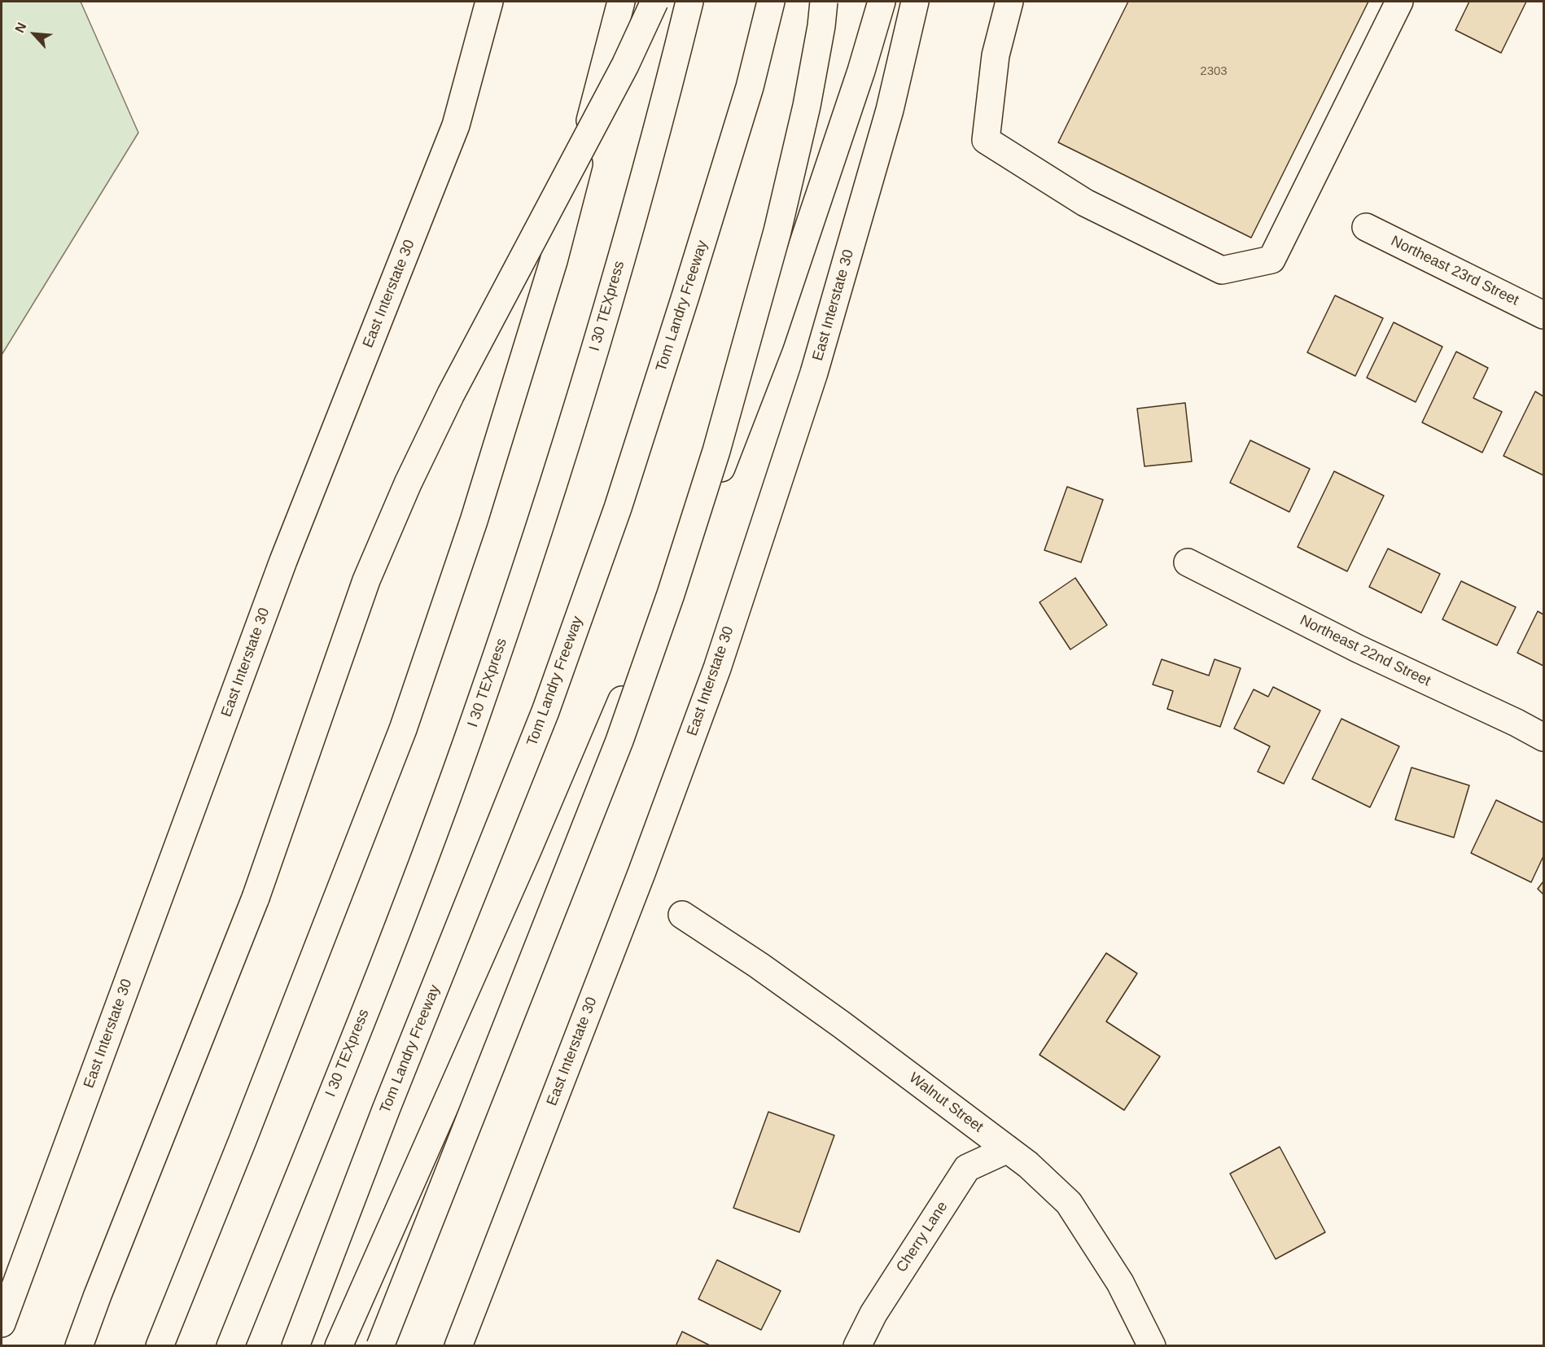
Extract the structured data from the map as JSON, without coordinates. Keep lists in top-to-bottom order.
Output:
{
  "streets": {
    "main road": [
      "Northeast 23rd Street",
      "East Interstate 30",
      "I 30 TEXpress",
      "Tom Landry Freeway",
      "Northeast 22nd Street",
      "Walnut Street",
      "Cherry Lane"
    ]
  },
  "crossings": [
    ["Walnut Street", "Cherry Lane"]
  ],
  "house_numbers": ["2303"],
  "north": "top left"
}
